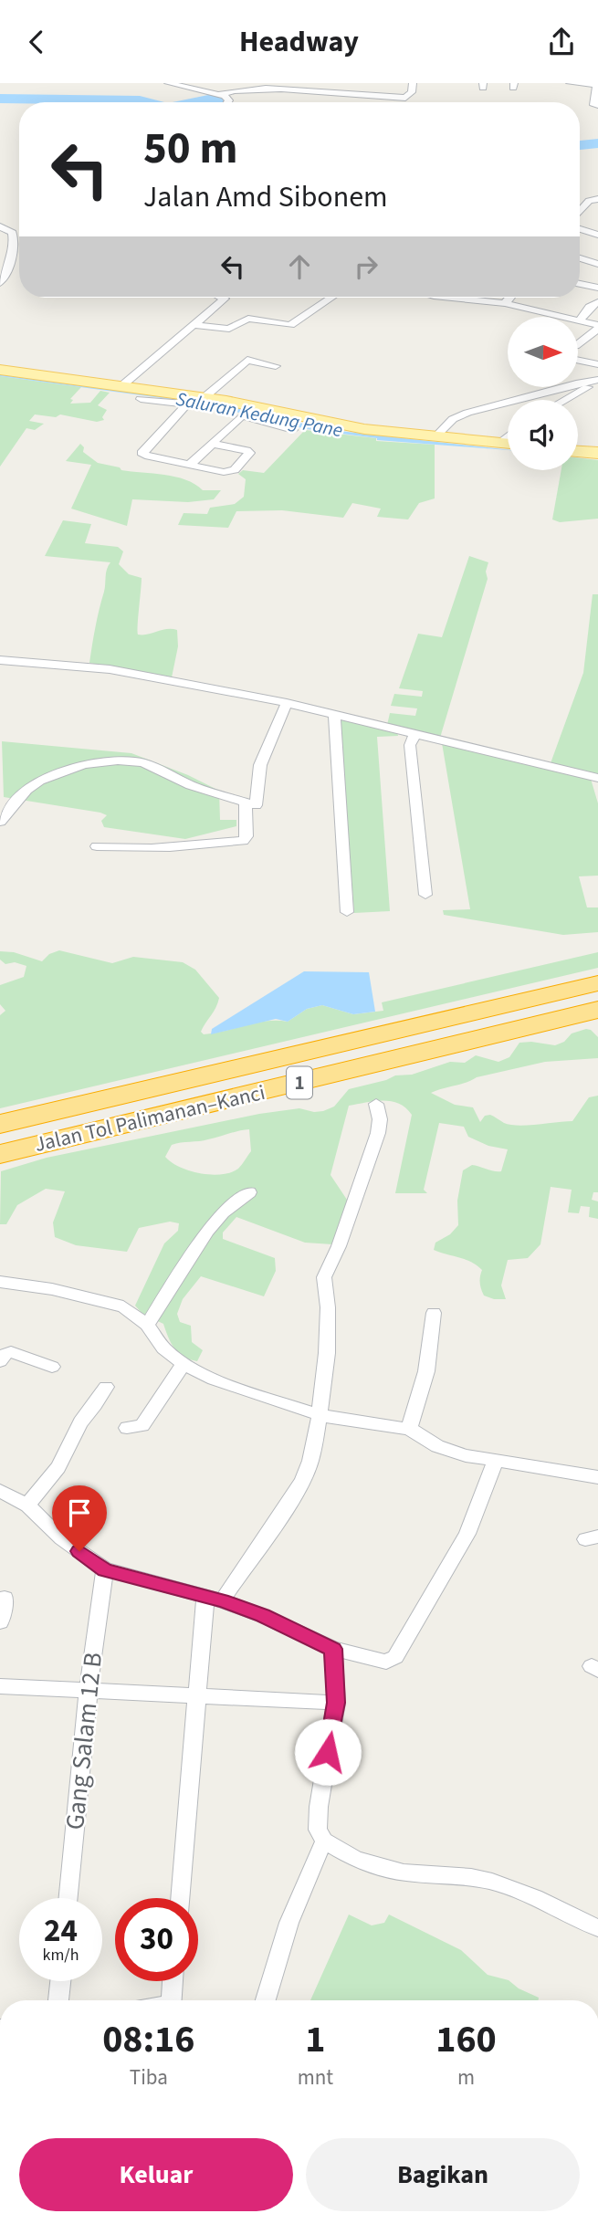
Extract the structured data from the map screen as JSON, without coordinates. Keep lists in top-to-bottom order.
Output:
{
  "streets": {
    "highway": ["1", "Jalan Tol Palimanan–Kanci"],
    "street": ["Gang Salam 12 B"]
  },
  "water": ["Saluran Kedung Pane"],
  "north": "right",
  "page": {
    "header": "Headway",
    "turn": ["50 m", "Jalan Amd Sibonem"],
    "speed": "24 km/h",
    "limit": "30",
    "eta": [
      "08:16",
      "Tiba",
      "1",
      "mnt",
      "160",
      "m"
    ],
    "buttons": ["Keluar", "Bagikan"]
  }
}
